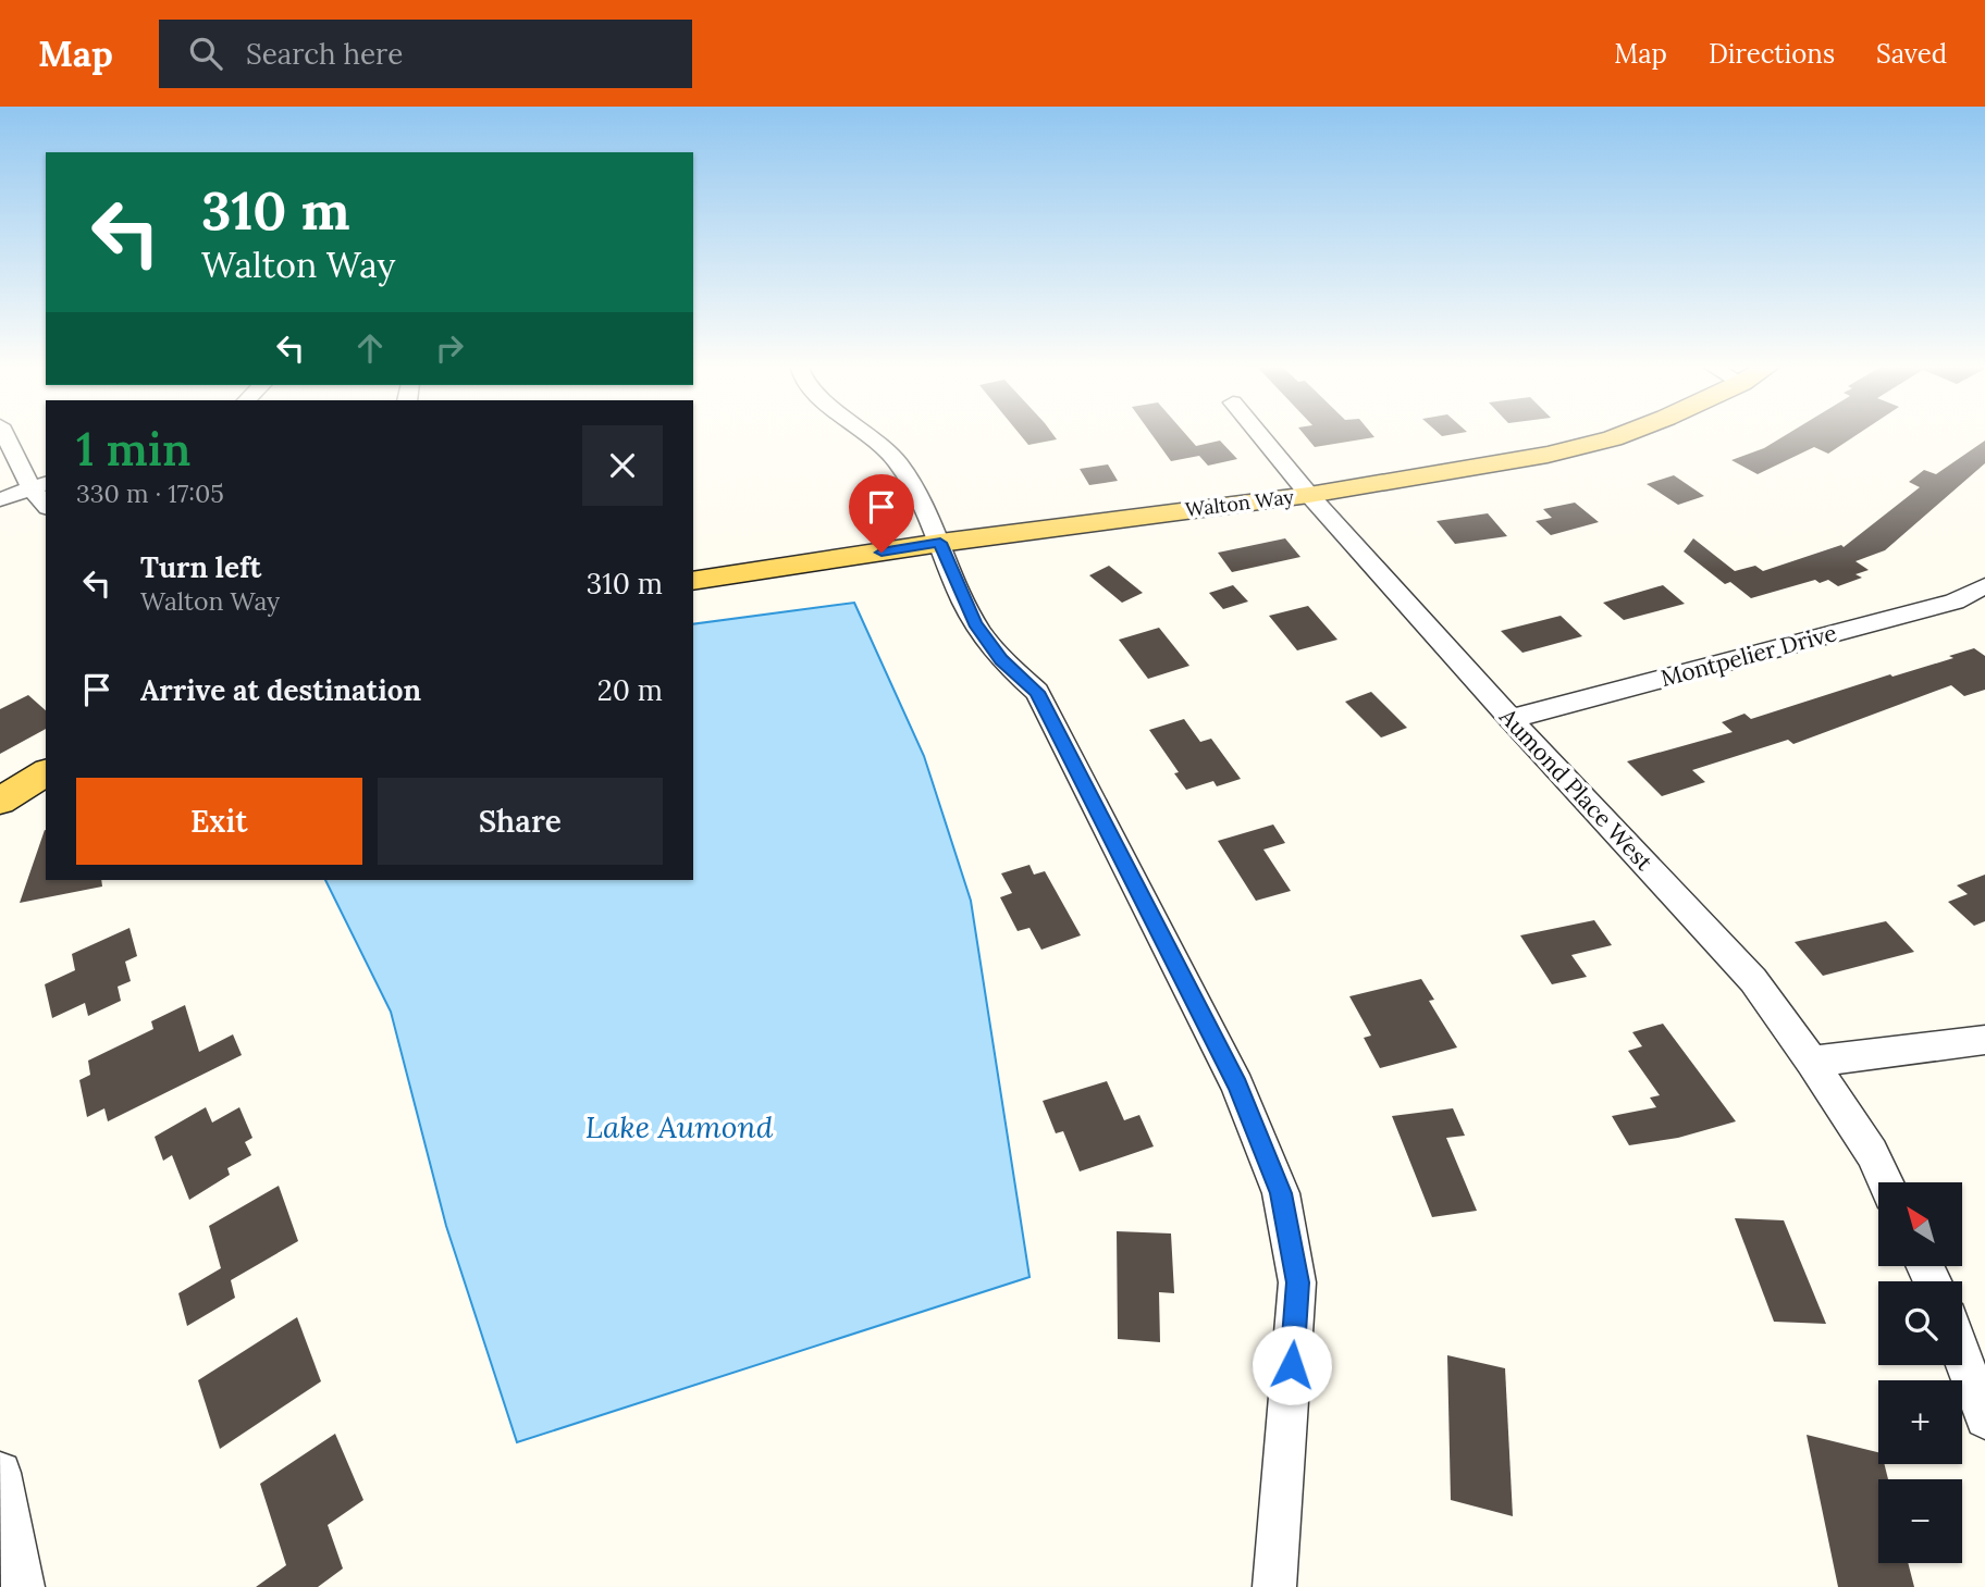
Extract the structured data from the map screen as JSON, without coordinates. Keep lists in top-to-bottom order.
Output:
{
  "streets": {
    "main road": ["Walton Way"],
    "street": ["Montpelier Drive", "Aumond Place West"]
  },
  "crossings": [
    ["Walton Way", "Aumond Place West"],
    ["Montpelier Drive", "Aumond Place West"]
  ],
  "water": ["Lake Aumond"],
  "north": "top left",
  "page": {
    "header": "Map",
    "search": "Search here",
    "nav": ["Map", "Directions", "Saved"],
    "turn": ["310 m", "Walton Way"],
    "heading": ["1 min", "330 m · 17:05"],
    "list": [
      {
        "name": "Turn left",
        "note": "Walton Way",
        "value": "310 m"
      },
      {
        "name": "Arrive at destination",
        "value": "20 m"
      }
    ],
    "buttons": ["Exit", "Share"],
    "map_buttons": ["+", "−"]
  }
}
